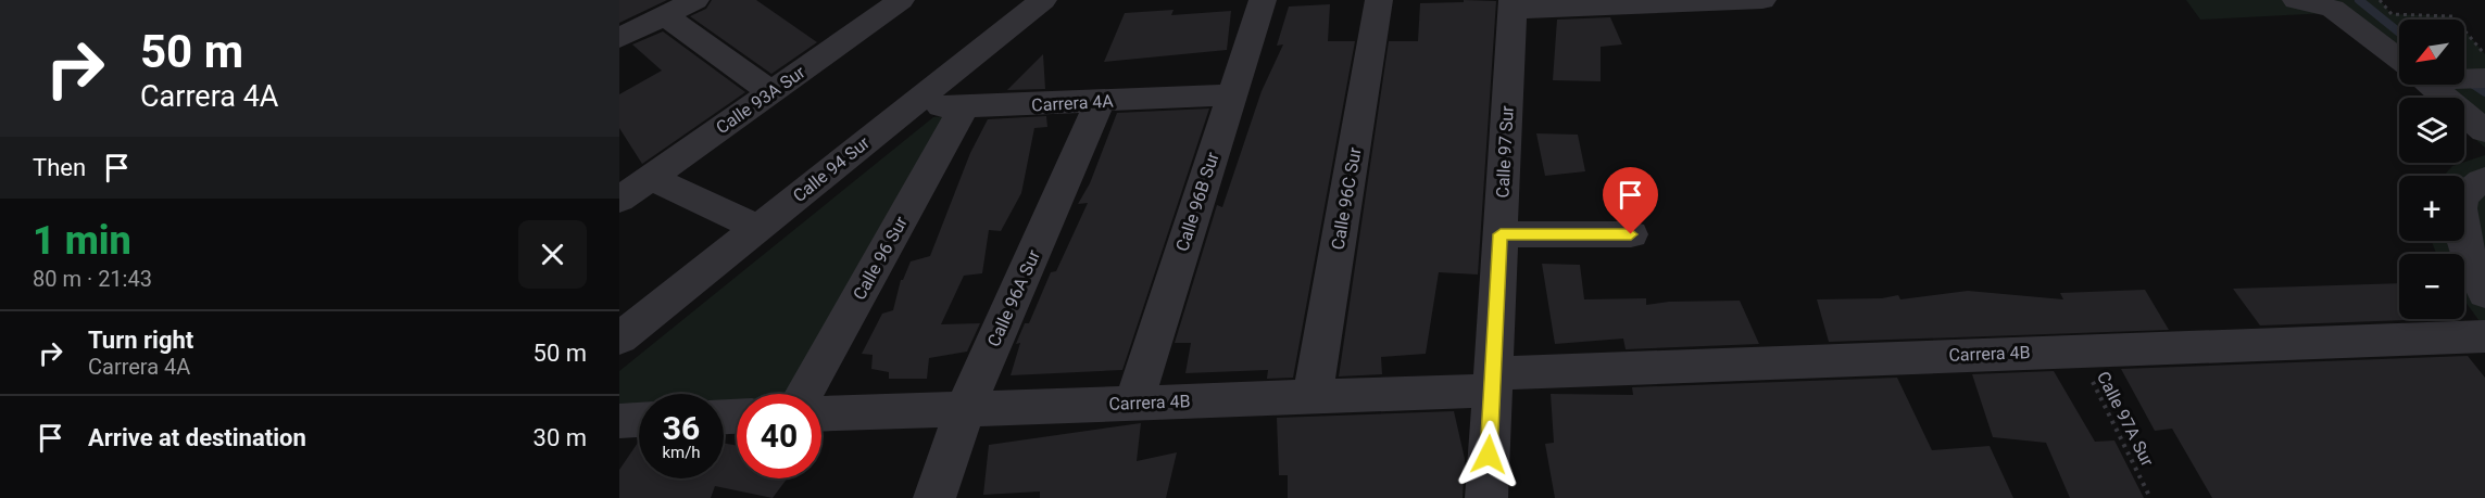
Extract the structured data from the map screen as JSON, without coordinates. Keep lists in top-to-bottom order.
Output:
{
  "streets": {
    "street": [
      "Calle 93A Sur",
      "Carrera 4A",
      "Calle 97 Sur",
      "Calle 94 Sur",
      "Calle 96C Sur",
      "Calle 96B Sur",
      "Calle 96 Sur",
      "Calle 96A Sur",
      "Carrera 4B"
    ],
    "path": ["Calle 97A Sur"]
  },
  "crossings": [
    ["Carrera 4A", "Calle 94 Sur"],
    ["Carrera 4A", "Calle 96B Sur"],
    ["Carrera 4A", "Calle 96 Sur"],
    ["Carrera 4A", "Calle 96A Sur"],
    ["Calle 97 Sur", "Carrera 4B"],
    ["Calle 96C Sur", "Carrera 4B"],
    ["Calle 96B Sur", "Carrera 4B"],
    ["Calle 96A Sur", "Carrera 4B"],
    ["Carrera 4B", "Calle 97A Sur"]
  ],
  "north": "bottom left",
  "page": {
    "turn": ["50 m", "Carrera 4A"],
    "map_buttons": ["+", "−"],
    "then": "Then",
    "heading": ["1 min", "80 m · 21:43"],
    "list": [
      {
        "name": "Turn right",
        "note": "Carrera 4A",
        "value": "50 m"
      },
      {
        "name": "Arrive at destination",
        "value": "30 m"
      }
    ],
    "speed": "36 km/h",
    "limit": "40"
  }
}
